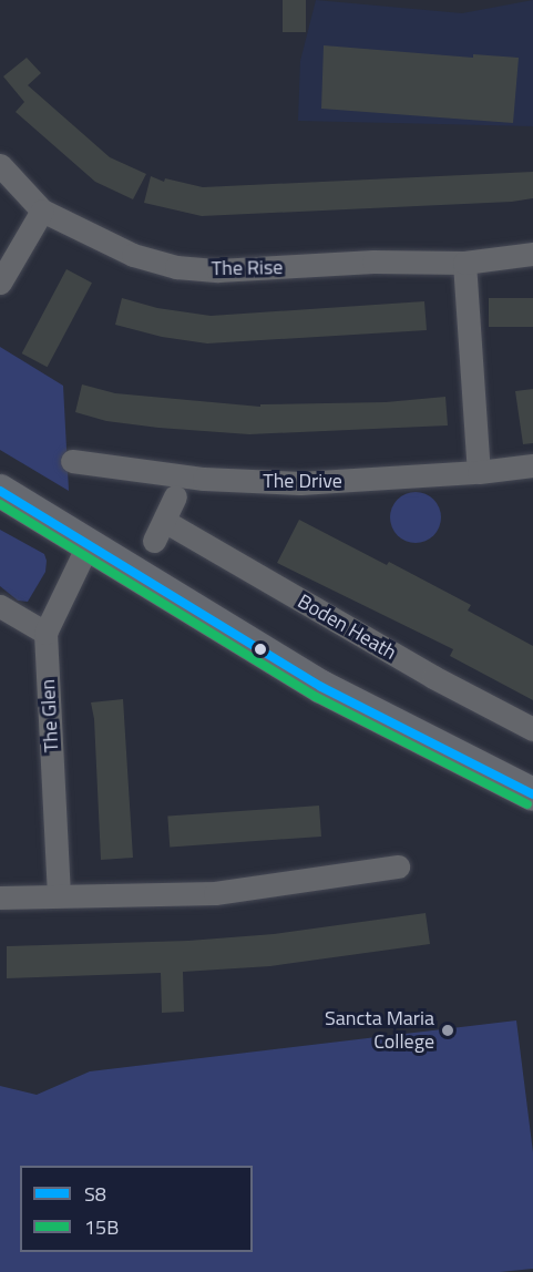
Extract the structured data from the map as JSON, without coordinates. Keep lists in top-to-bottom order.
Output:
{
  "streets": {
    "street": [
      "The Rise",
      "The Drive",
      "Boden Heath",
      "The Glen"
    ]
  },
  "places": ["Sancta Maria College"],
  "lines": ["transit line S8", "transit line 15B"],
  "legend": ["S8", "15B"]
}
